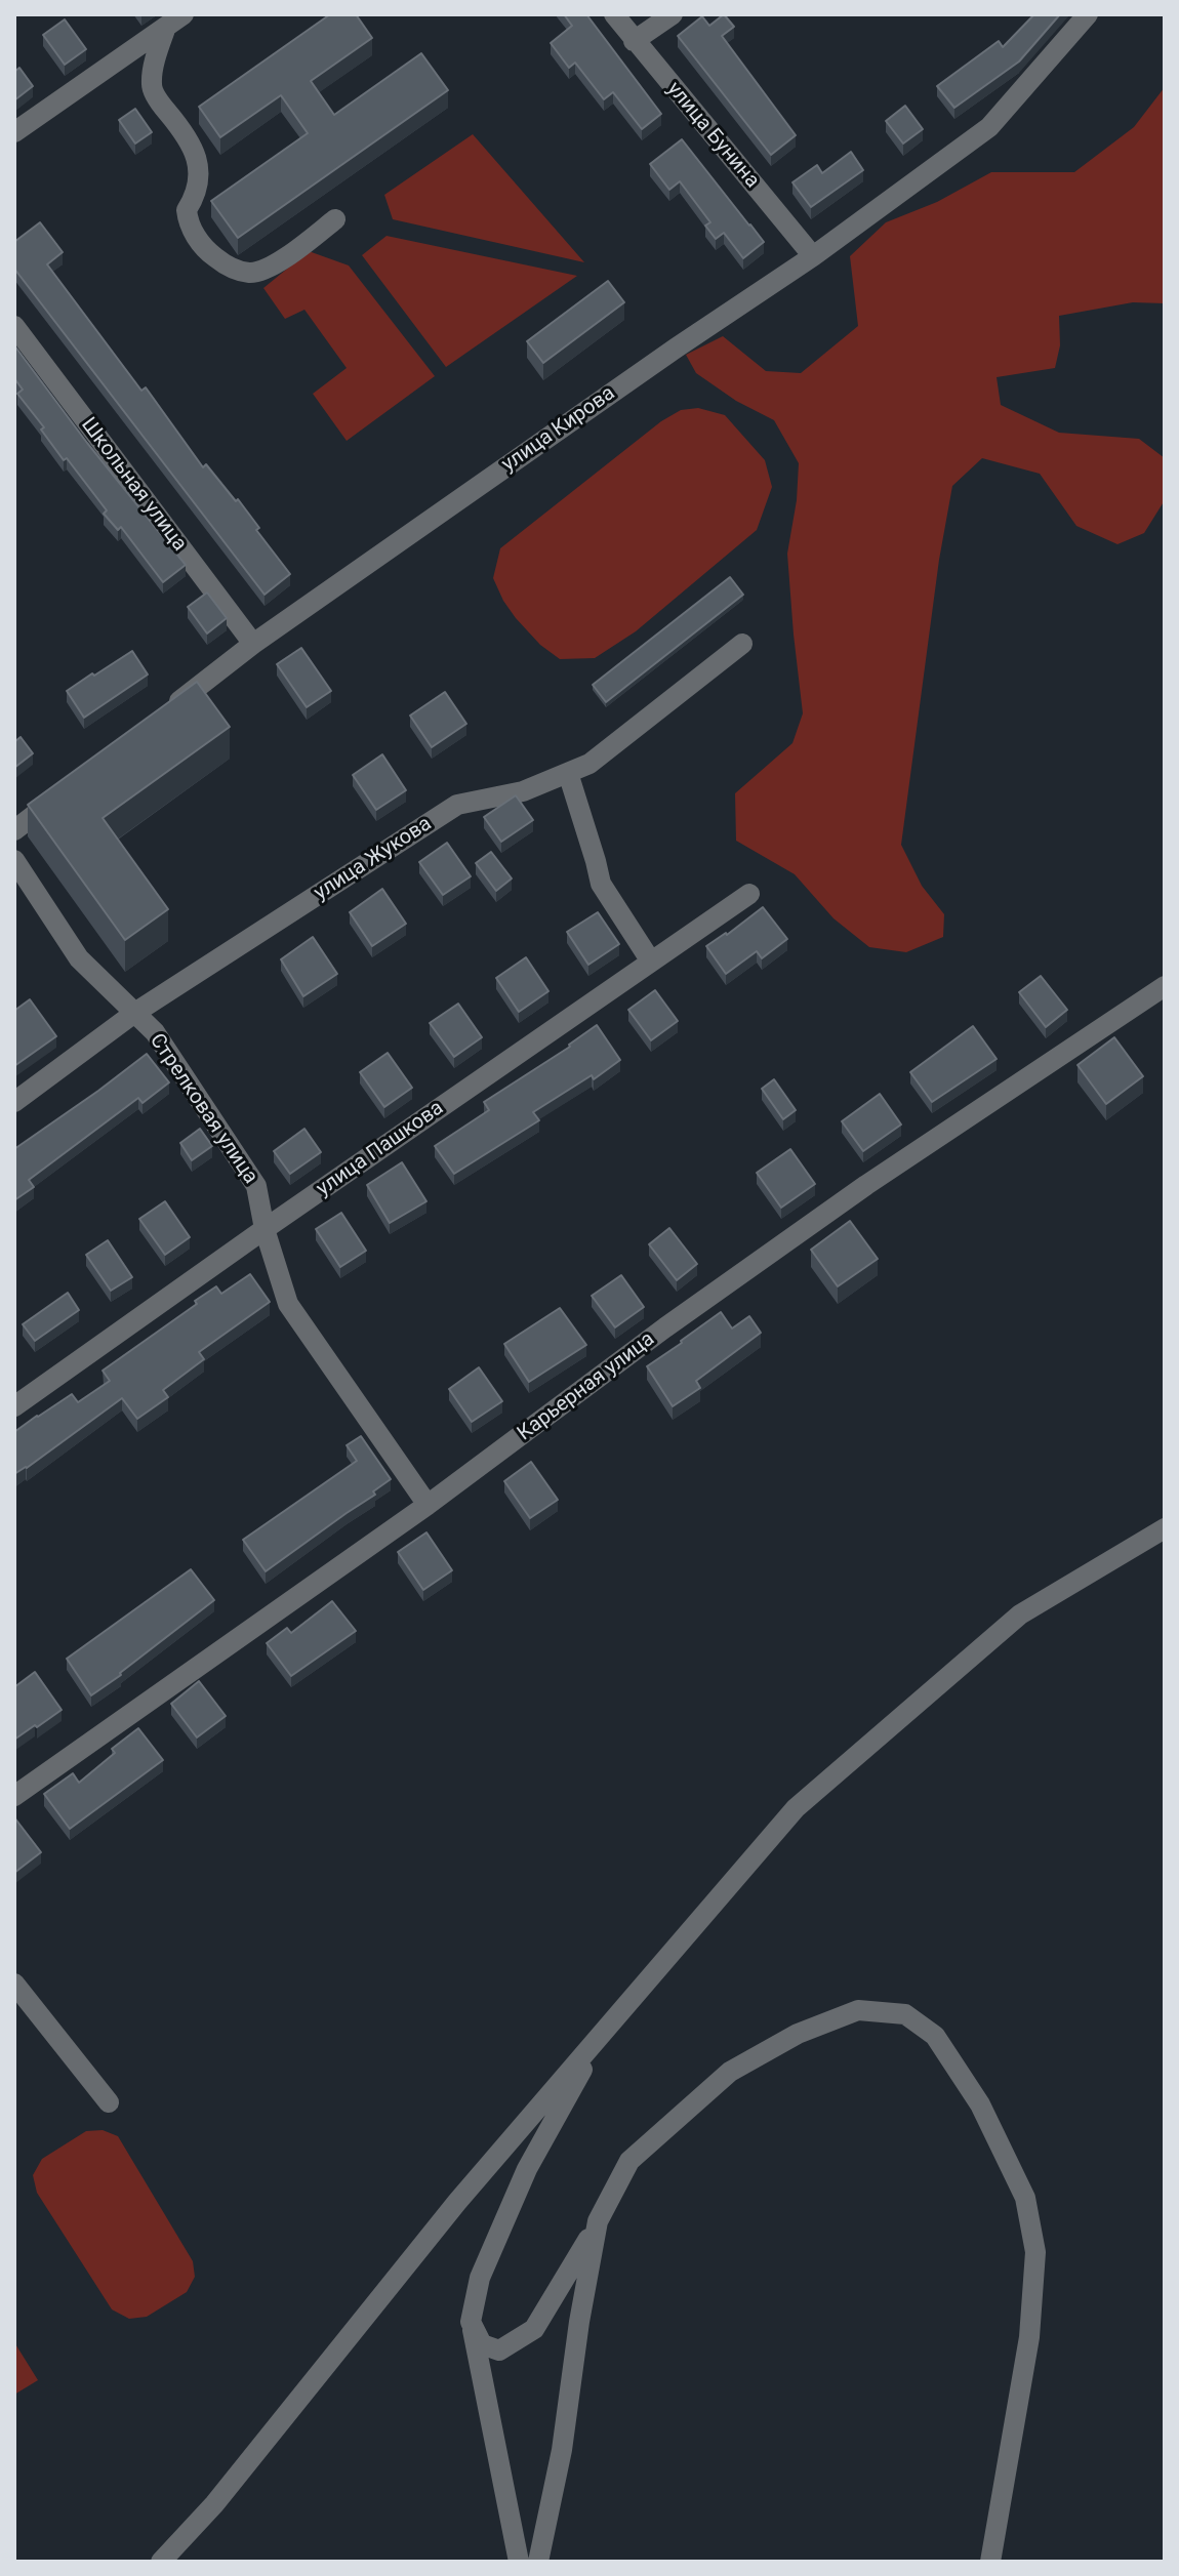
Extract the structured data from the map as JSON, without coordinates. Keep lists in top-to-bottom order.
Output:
{
  "streets": {
    "street": [
      "улица Бунина",
      "улица Кирова",
      "Школьная улица",
      "улица Жукова",
      "Стрелковая улица",
      "улица Пашкова",
      "Карьерная улица"
    ]
  },
  "crossings": [
    ["улица Бунина", "улица Кирова"],
    ["улица Кирова", "Школьная улица"],
    ["улица Жукова", "Стрелковая улица"],
    ["Стрелковая улица", "улица Пашкова"],
    ["Стрелковая улица", "Карьерная улица"]
  ]
}
